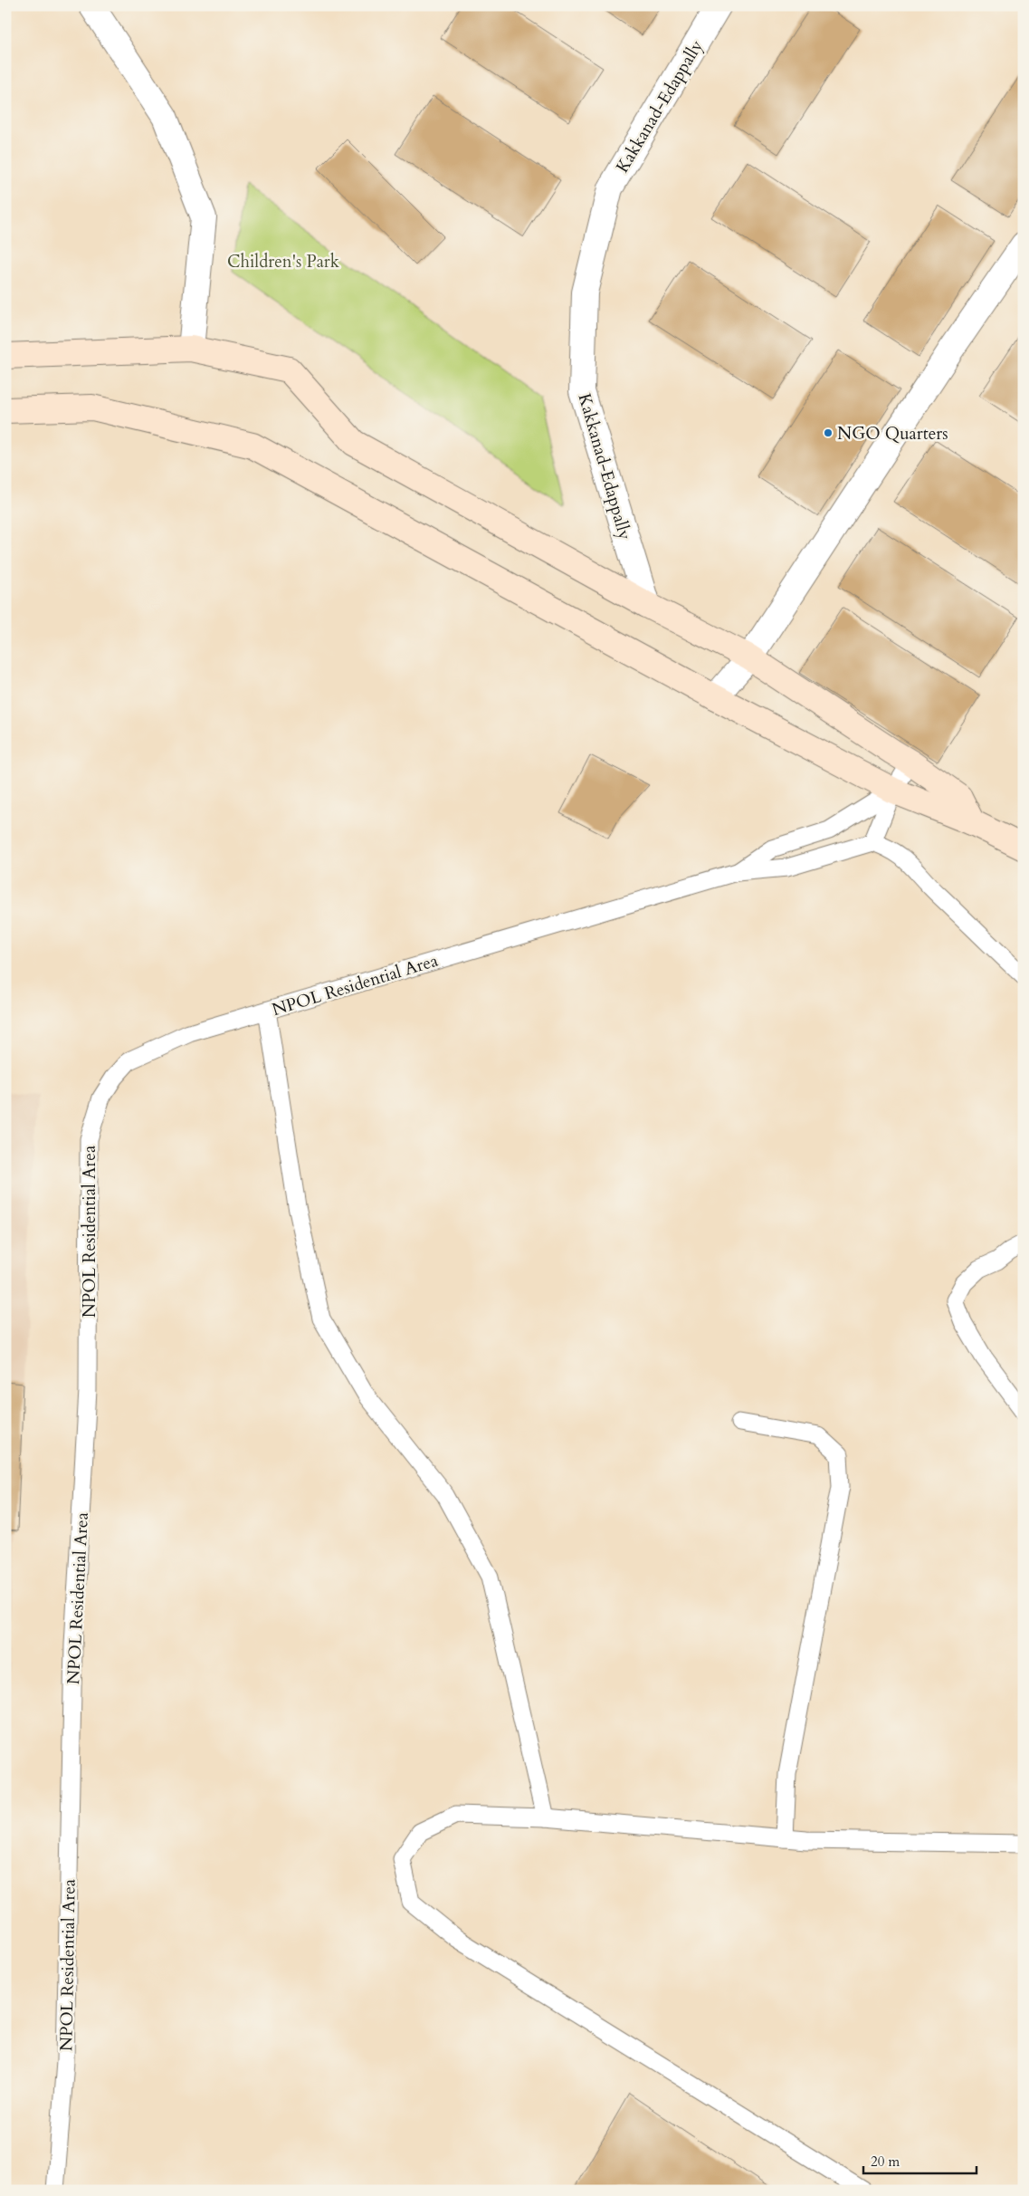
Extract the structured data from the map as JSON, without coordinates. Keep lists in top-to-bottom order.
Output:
{
  "streets": {
    "street": ["Kakkanad-Edappally"],
    "lane": ["NPOL Residential Area"]
  },
  "parks": ["Children's Park"],
  "places": ["NGO Quarters"],
  "scale_bar": "20 m"
}
